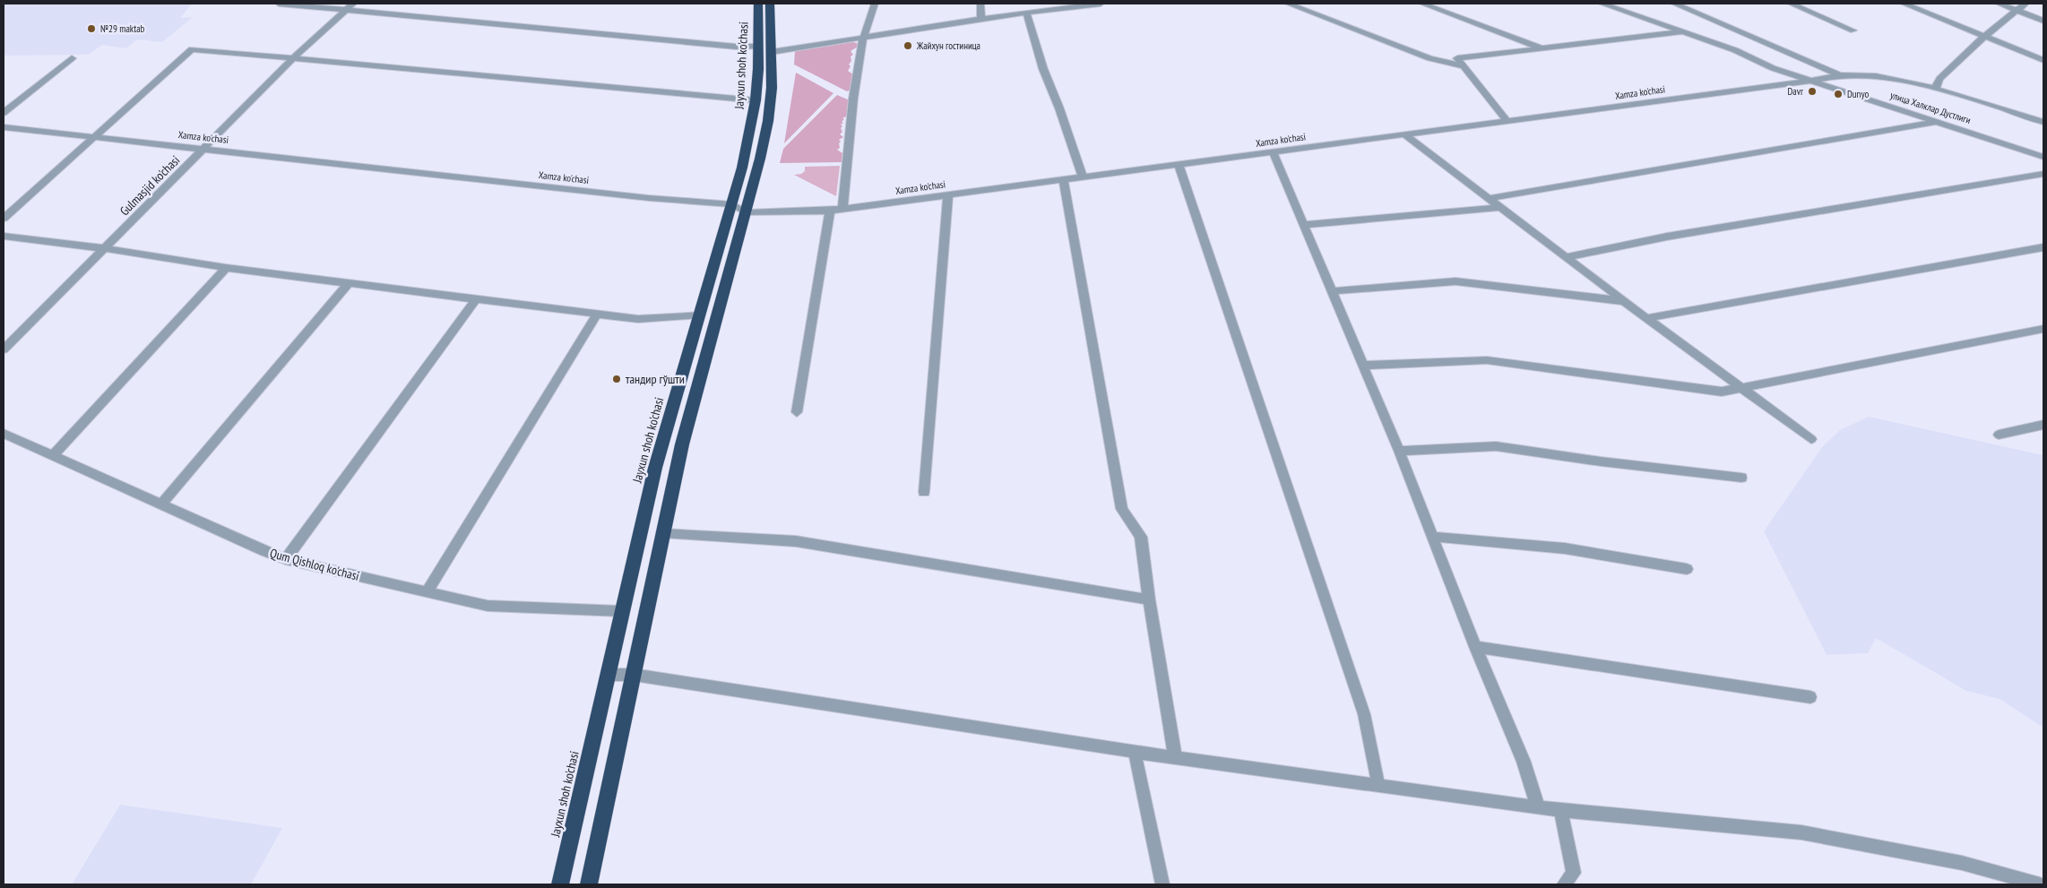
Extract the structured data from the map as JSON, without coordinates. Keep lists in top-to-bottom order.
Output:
{
  "streets": {
    "highway": ["Jayxun shoh ko'chasi"],
    "street": [
      "Xamza ko'chasi",
      "улица Халклар Дустлиги",
      "Gulmasjid ko'chasi",
      "Qum Qishloq ko'chasi"
    ]
  },
  "crossings": [
    ["Jayxun shoh ko'chasi", "Xamza ko'chasi"],
    ["Jayxun shoh ko'chasi", "Qum Qishloq ko'chasi"],
    ["Xamza ko'chasi", "улица Халклар Дустлиги"],
    ["Xamza ko'chasi", "Gulmasjid ko'chasi"]
  ],
  "places": [
    "№29 maktab",
    "Жайхун гостиница",
    "Davr",
    "Dunyo",
    "тандир гўшти"
  ]
}
